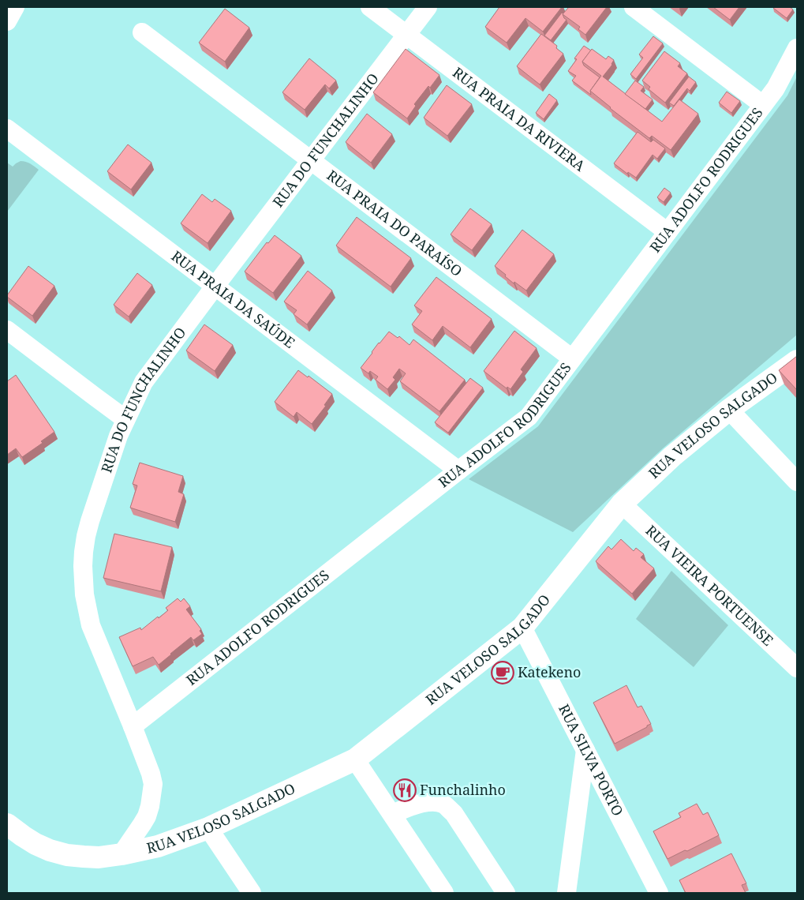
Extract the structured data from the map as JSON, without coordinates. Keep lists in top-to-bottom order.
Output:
{
  "streets": {
    "street": [
      "RUA PRAIA DA RIVIERA",
      "RUA DO FUNCHALINHO",
      "RUA ADOLFO RODRIGUES",
      "RUA PRAIA DO PARAÍSO",
      "RUA PRAIA DA SAÚDE",
      "RUA VELOSO SALGADO",
      "RUA VIEIRA PORTUENSE",
      "RUA SILVA PORTO"
    ]
  },
  "crossings": [
    ["RUA PRAIA DA RIVIERA", "RUA DO FUNCHALINHO"],
    ["RUA PRAIA DA RIVIERA", "RUA ADOLFO RODRIGUES"],
    ["RUA DO FUNCHALINHO", "RUA ADOLFO RODRIGUES"],
    ["RUA DO FUNCHALINHO", "RUA PRAIA DO PARAÍSO"],
    ["RUA DO FUNCHALINHO", "RUA PRAIA DA SAÚDE"],
    ["RUA DO FUNCHALINHO", "RUA VELOSO SALGADO"],
    ["RUA ADOLFO RODRIGUES", "RUA PRAIA DO PARAÍSO"],
    ["RUA ADOLFO RODRIGUES", "RUA PRAIA DA SAÚDE"],
    ["RUA VELOSO SALGADO", "RUA VIEIRA PORTUENSE"],
    ["RUA VELOSO SALGADO", "RUA SILVA PORTO"]
  ],
  "places": {
    "cafe": ["Katekeno"],
    "restaurant": ["Funchalinho"]
  }
}
